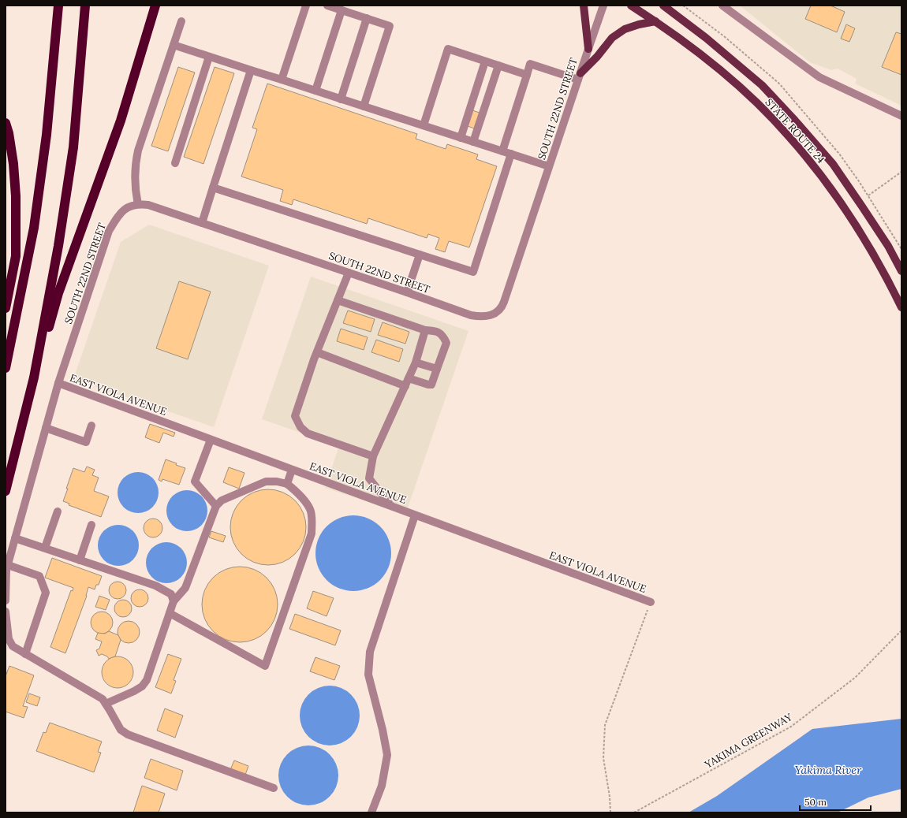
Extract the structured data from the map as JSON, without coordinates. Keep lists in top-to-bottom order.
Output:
{
  "streets": {
    "main road": ["STATE ROUTE 24"],
    "street": ["SOUTH 22ND STREET", "EAST VIOLA AVENUE"],
    "path": ["YAKIMA GREENWAY"]
  },
  "crossings": [
    ["SOUTH 22ND STREET", "EAST VIOLA AVENUE"]
  ],
  "water": ["Yakima River"],
  "scale_bar": "50 m"
}
